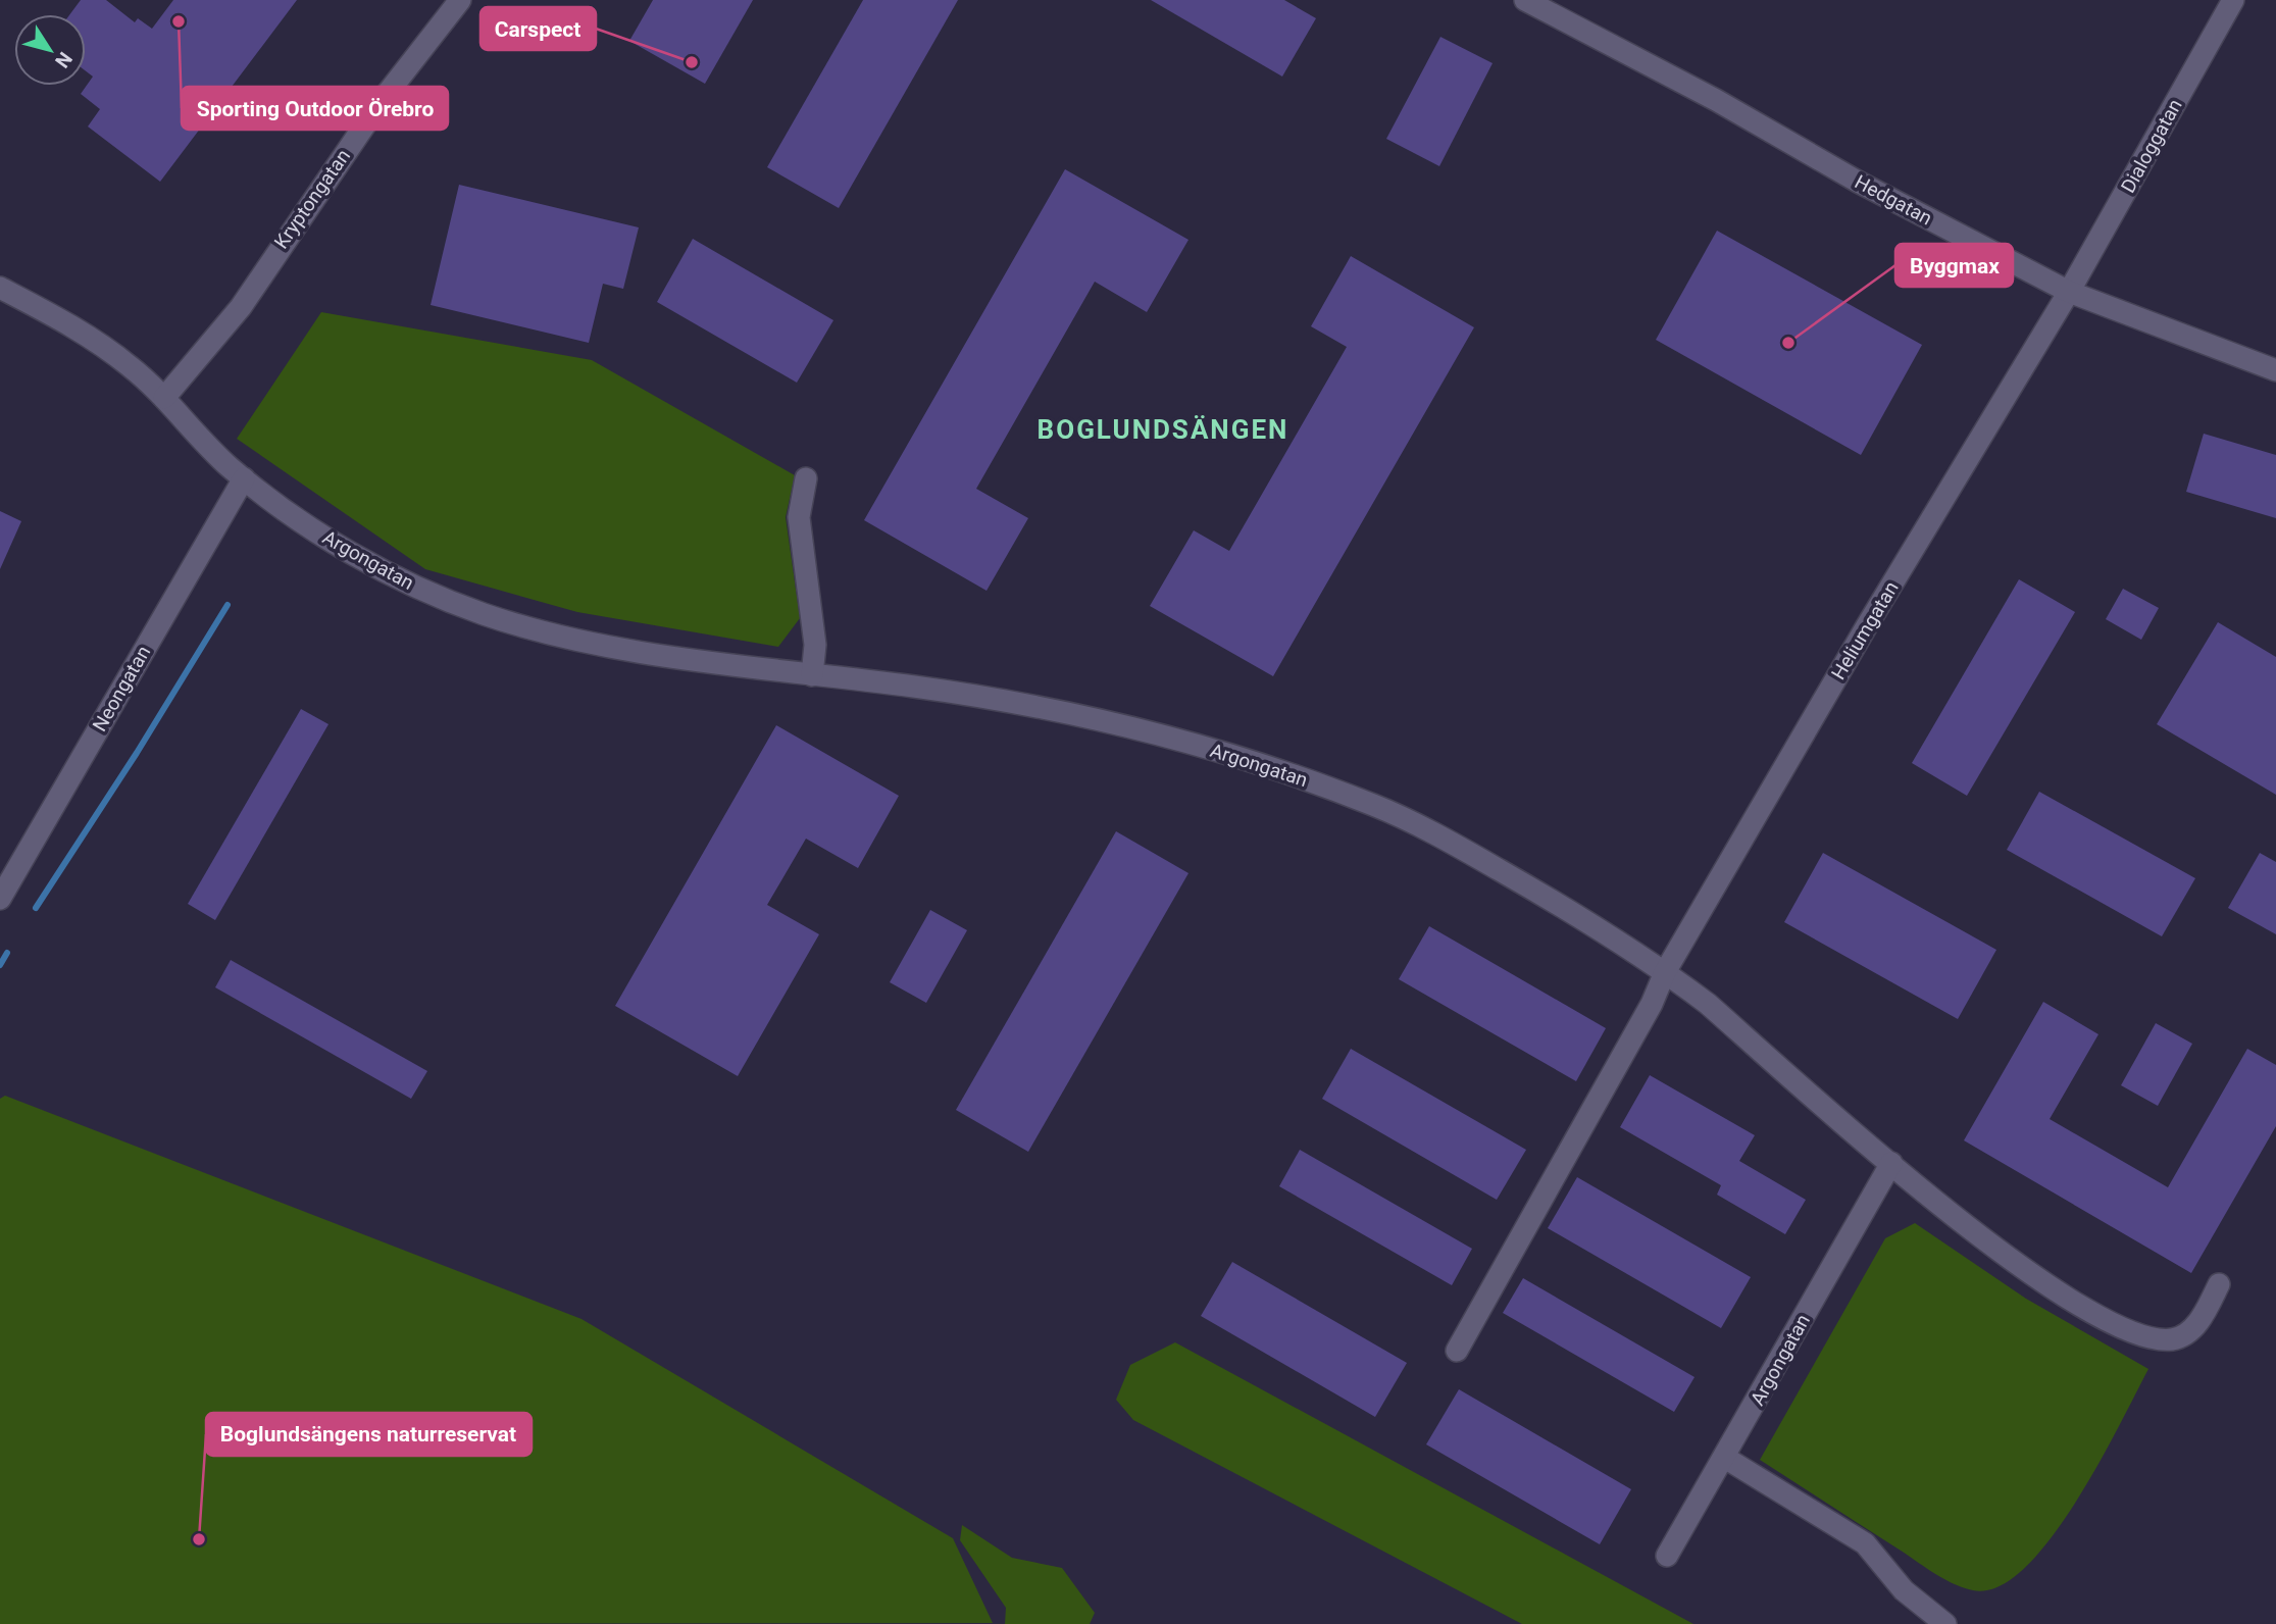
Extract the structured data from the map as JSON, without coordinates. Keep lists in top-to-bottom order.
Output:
{
  "streets": {
    "street": [
      "Dialoggatan",
      "Kryptongatan",
      "Hedgatan",
      "Argongatan",
      "Heliumgatan",
      "Neongatan"
    ]
  },
  "crossings": [
    ["Dialoggatan", "Hedgatan"],
    ["Dialoggatan", "Heliumgatan"],
    ["Kryptongatan", "Argongatan"],
    ["Hedgatan", "Heliumgatan"],
    ["Argongatan", "Heliumgatan"],
    ["Argongatan", "Neongatan"]
  ],
  "districts": ["BOGLUNDSÄNGEN"],
  "places": [
    "Sporting Outdoor Örebro",
    "Carspect",
    "Byggmax",
    "Boglundsängens naturreservat"
  ],
  "north": "bottom right"
}
